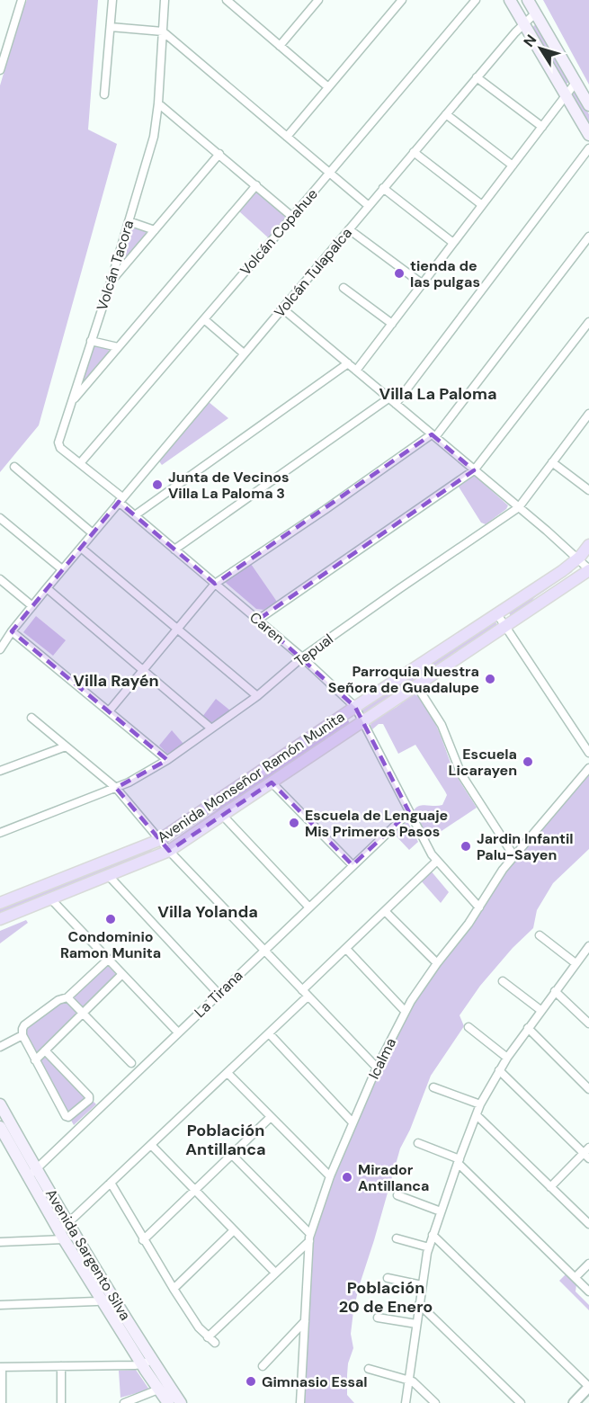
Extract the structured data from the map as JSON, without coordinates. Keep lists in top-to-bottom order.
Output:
{
  "streets": {
    "main road": ["Avenida Monseñor Ramón Munita", "Avenida Sargento Silva"],
    "street": [
      "Volcán Copahue",
      "Volcán Tacora",
      "Volcán Tulapalca",
      "Caren",
      "Tepual",
      "La Tirana",
      "Icalma"
    ]
  },
  "crossings": [
    ["Volcán Copahue", "Volcán Tacora"],
    ["Volcán Tacora", "Volcán Tulapalca"],
    ["Volcán Tacora", "Caren"],
    ["Volcán Tulapalca", "Caren"],
    ["Caren", "Tepual"],
    ["Caren", "Avenida Monseñor Ramón Munita"],
    ["Caren", "La Tirana"],
    ["Caren", "Icalma"],
    ["La Tirana", "Avenida Sargento Silva"]
  ],
  "districts": [
    "Villa La Paloma",
    "Villa Rayén",
    "Villa Yolanda",
    "Población Antillanca",
    "Población 20 de Enero"
  ],
  "places": [
    "tienda de las pulgas",
    "Junta de Vecinos Villa La Paloma 3",
    "Parroquia Nuestra Señora de Guadalupe",
    "Escuela Licarayen",
    "Escuela de Lenguaje Mis Primeros Pasos",
    "Jardin Infantil Palu-Sayen",
    "Condominio Ramon Munita",
    "Mirador Antillanca",
    "Gimnasio Essal"
  ],
  "north": "top left"
}
